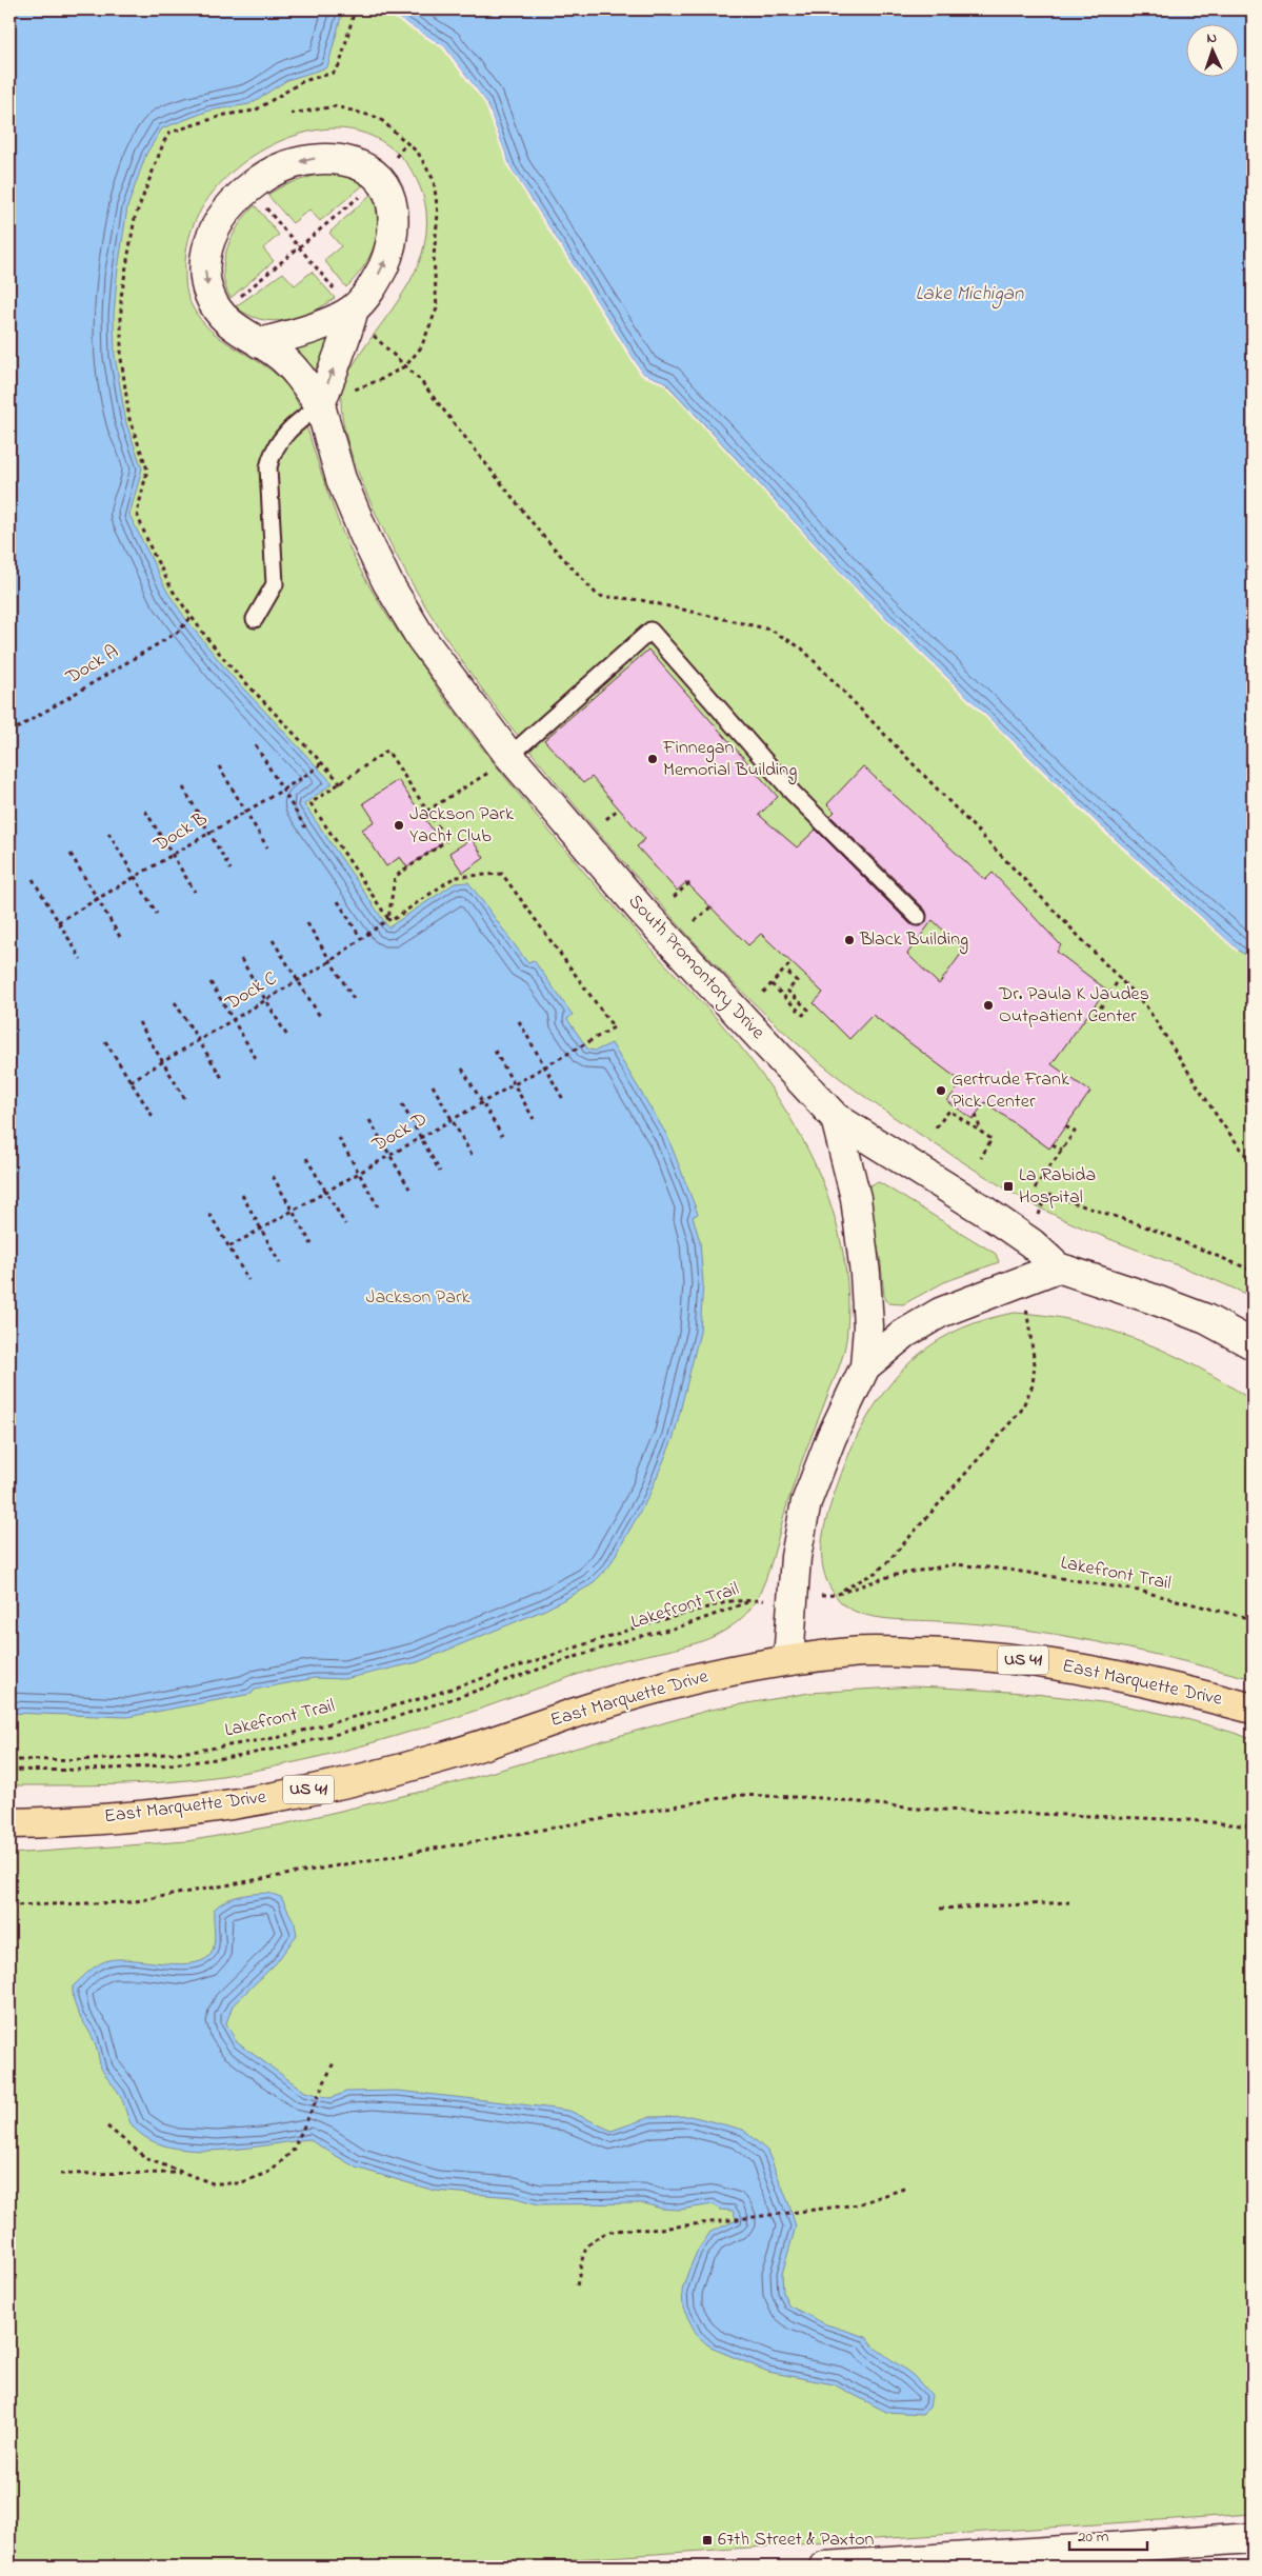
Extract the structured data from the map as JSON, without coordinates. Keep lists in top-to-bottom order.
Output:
{
  "streets": {
    "main road": ["US 41", "East Marquette Drive"],
    "street": ["South Promontory Drive"],
    "path": [
      "Dock A",
      "Dock B",
      "Dock C",
      "Dock D",
      "Lakefront Trail"
    ]
  },
  "crossings": [
    ["Dock C", "Dock D"]
  ],
  "water": ["Lake Michigan"],
  "parks": ["Jackson Park"],
  "places": {
    "other": [
      "Finnegan Memorial Building",
      "Jackson Park Yacht Club",
      "Black Building",
      "Dr. Paula K Jaudes Outpatient Center",
      "Gertrude Frank Pick Center"
    ],
    "transit": ["La Rabida Hospital", "67th Street & Paxton"]
  },
  "scale_bar": "20 m",
  "north": "top"
}
